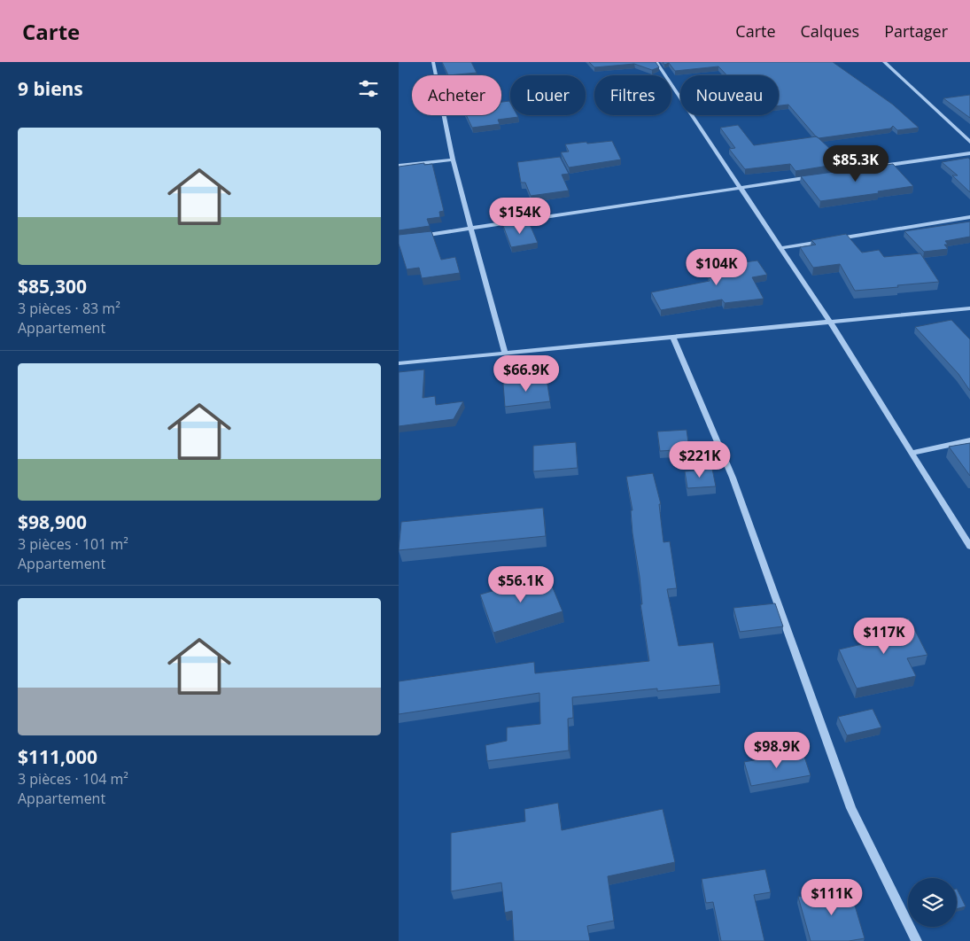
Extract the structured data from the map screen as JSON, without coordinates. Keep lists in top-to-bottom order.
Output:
{
  "page": {
    "header": "Carte",
    "nav": ["Carte", "Calques", "Partager"],
    "heading": "9 biens",
    "chip": [
      "Acheter",
      "Louer",
      "Filtres",
      "Nouveau"
    ],
    "list": [
      {
        "name": "$85,300",
        "note": "3 pièces · 83 m² · Appartement"
      },
      {
        "name": "$98,900",
        "note": "3 pièces · 101 m² · Appartement"
      },
      {
        "name": "$111,000",
        "note": "3 pièces · 104 m² · Appartement"
      }
    ],
    "price": [
      "$85.3K",
      "$154K",
      "$104K",
      "$66.9K",
      "$221K",
      "$56.1K",
      "$117K",
      "$98.9K",
      "$111K"
    ]
  }
}
